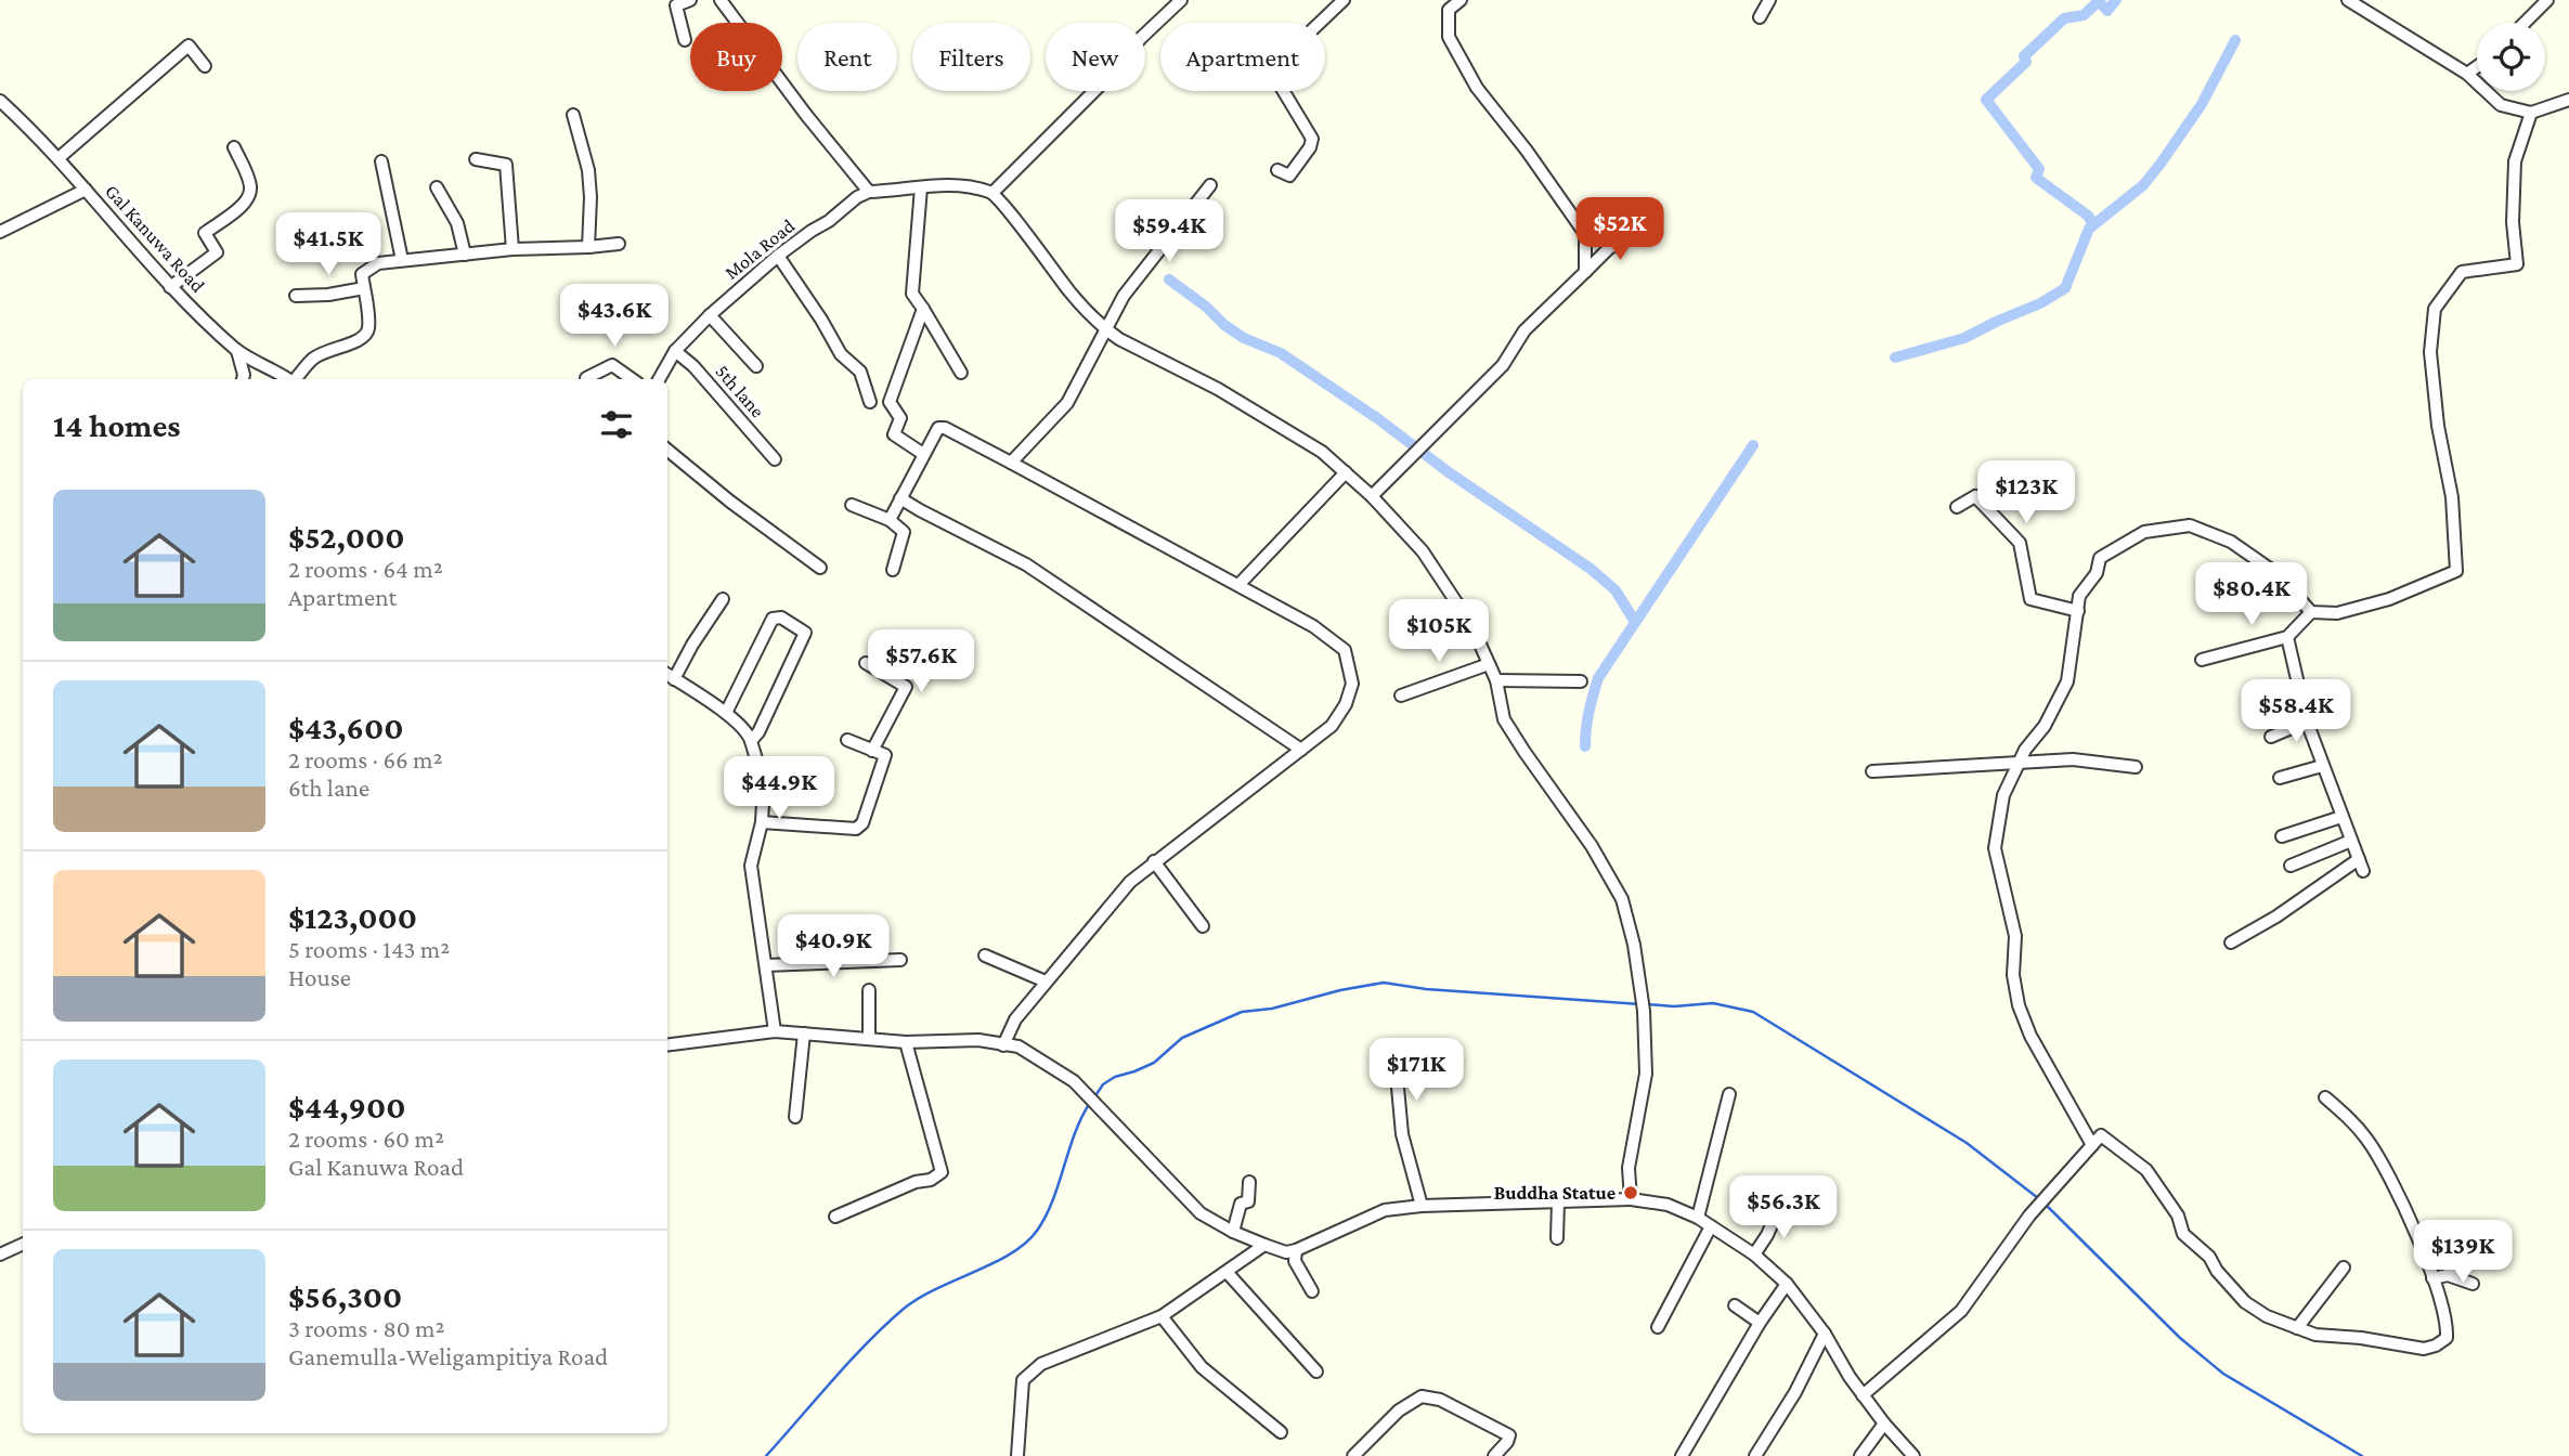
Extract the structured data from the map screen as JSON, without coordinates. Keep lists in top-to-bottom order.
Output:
{
  "streets": {
    "street": ["Gal Kanuwa Road", "Mola Road", "5th lane"]
  },
  "crossings": [
    ["Mola Road", "5th lane"]
  ],
  "places": ["Buddha Statue"],
  "page": {
    "chip": [
      "Buy",
      "Rent",
      "Filters",
      "New",
      "Apartment"
    ],
    "price": [
      "$52K",
      "$59.4K",
      "$41.5K",
      "$43.6K",
      "$123K",
      "$80.4K",
      "$105K",
      "$57.6K",
      "$58.4K",
      "$44.9K",
      "$40.9K",
      "$171K",
      "$56.3K",
      "$139K"
    ],
    "heading": "14 homes",
    "list": [
      {
        "name": "$52,000",
        "note": "2 rooms · 64 m² · Apartment"
      },
      {
        "name": "$43,600",
        "note": "2 rooms · 66 m² · 6th lane"
      },
      {
        "name": "$123,000",
        "note": "5 rooms · 143 m² · House"
      },
      {
        "name": "$44,900",
        "note": "2 rooms · 60 m² · Gal Kanuwa Road"
      },
      {
        "name": "$56,300",
        "note": "3 rooms · 80 m² · Ganemulla-Weligampitiya Road"
      }
    ]
  }
}
